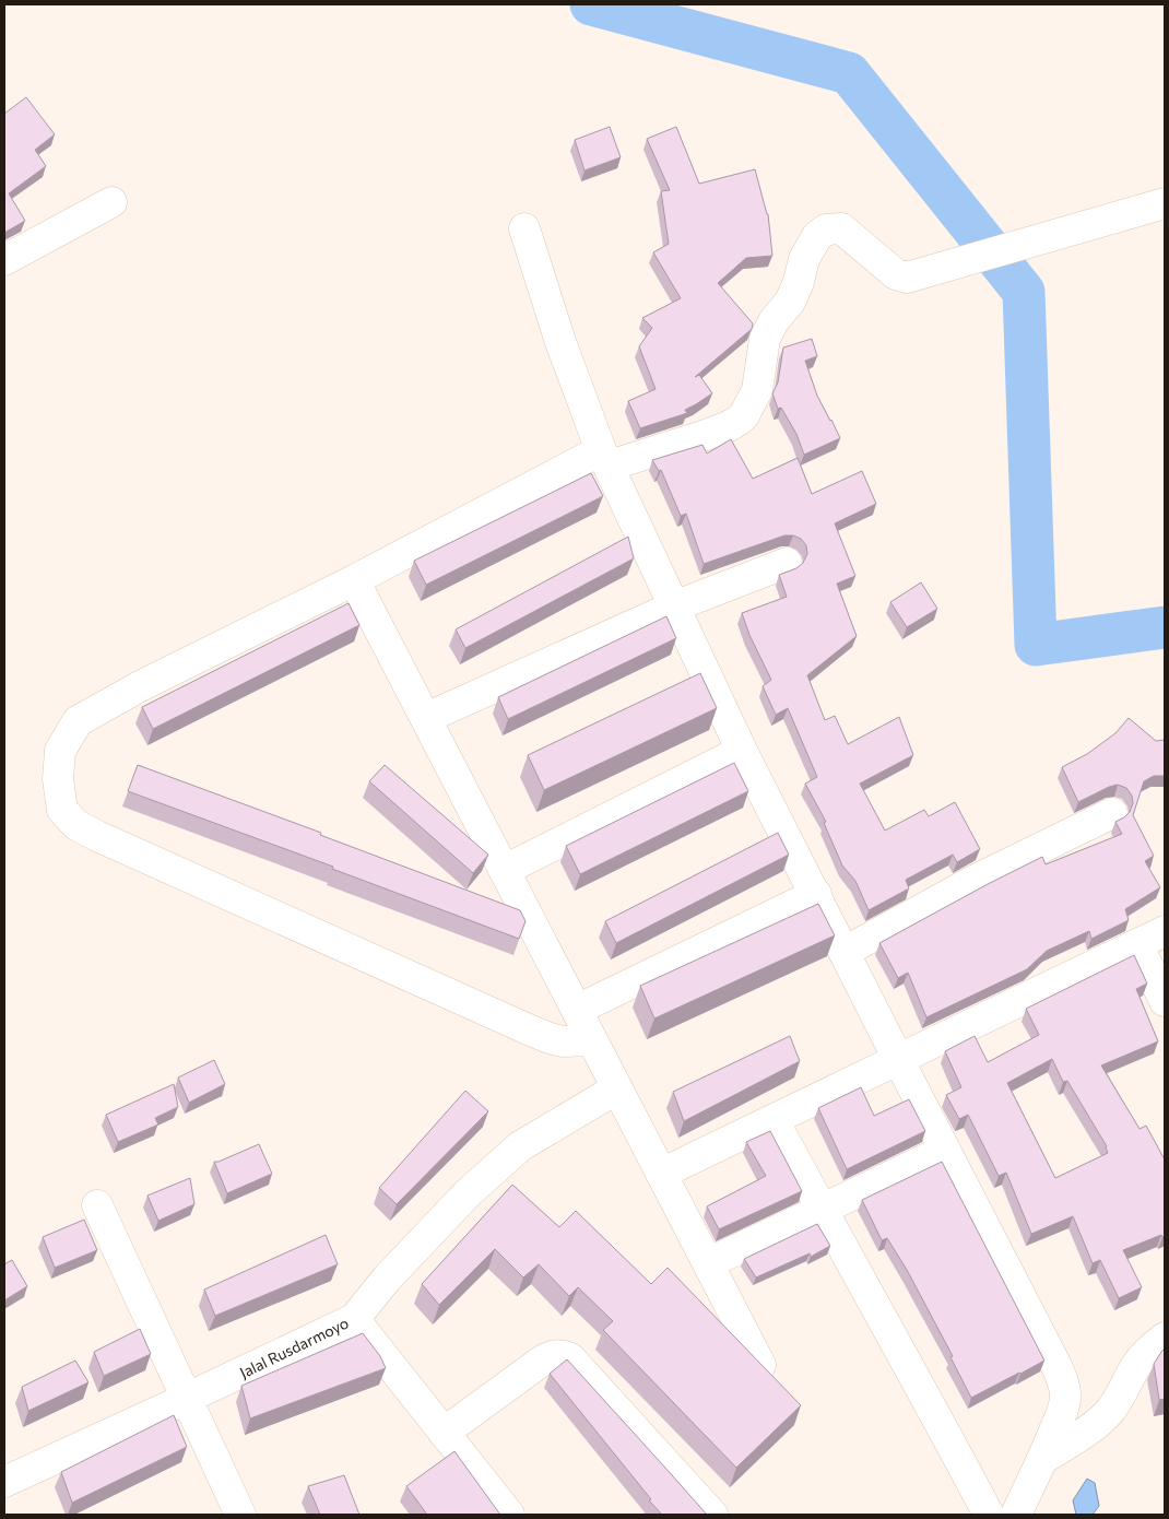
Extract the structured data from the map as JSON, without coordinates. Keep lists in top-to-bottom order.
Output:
{
  "streets": {
    "street": ["Jalal Rusdarmoyo"]
  }
}
